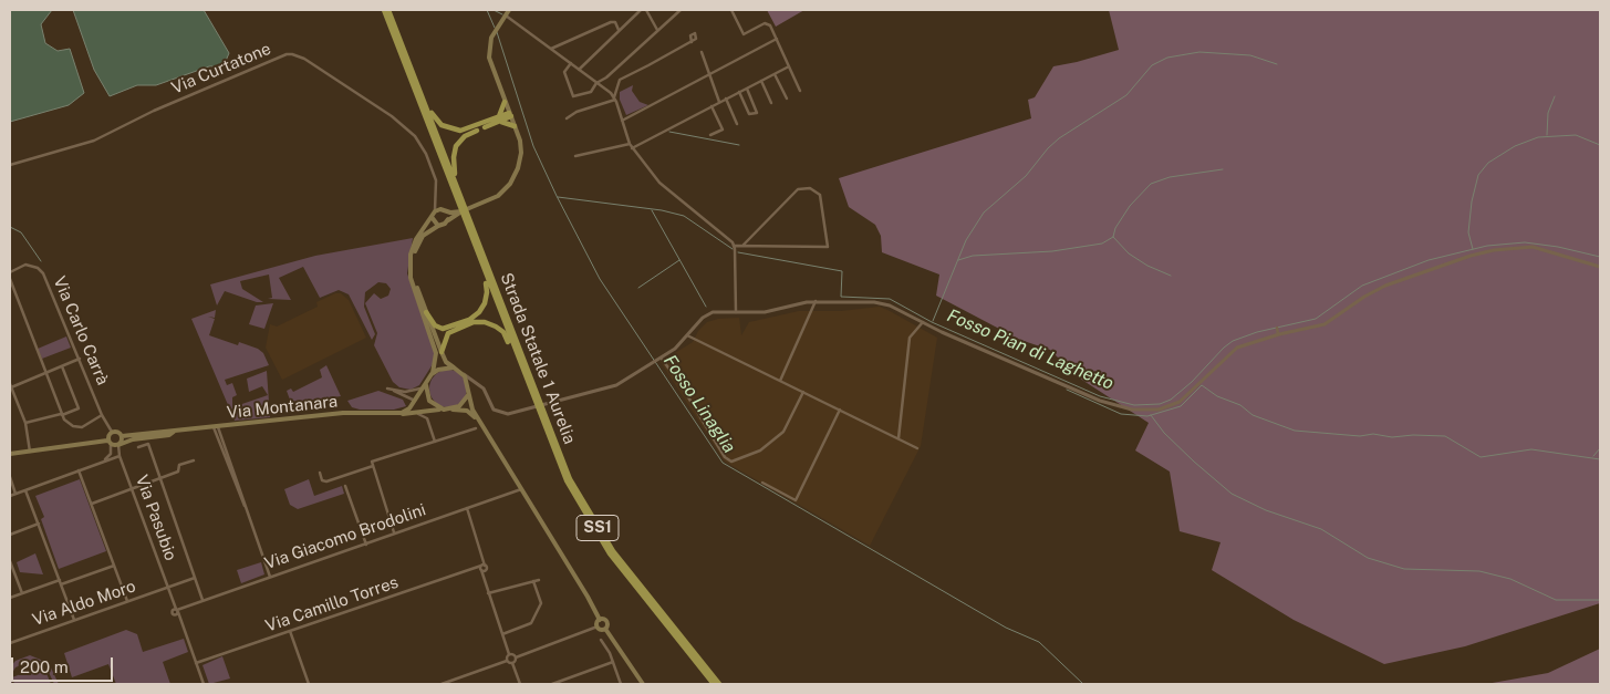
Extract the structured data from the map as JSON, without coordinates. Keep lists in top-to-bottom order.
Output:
{
  "streets": {
    "highway": ["Strada Statale 1 Aurelia", "SS1"],
    "main road": ["Via Montanara"],
    "street": [
      "Via Curtatone",
      "Via Carlo Carrà",
      "Via Pasubio",
      "Via Giacomo Brodolini",
      "Via Aldo Moro",
      "Via Camillo Torres"
    ]
  },
  "crossings": [
    ["Via Montanara", "Via Pasubio"],
    ["Via Pasubio", "Via Giacomo Brodolini"],
    ["Via Pasubio", "Via Aldo Moro"],
    ["Via Pasubio", "Via Camillo Torres"]
  ],
  "water": ["Fosso Pian di Laghetto", "Fosso Linaglia"],
  "scale_bar": "200 m"
}
